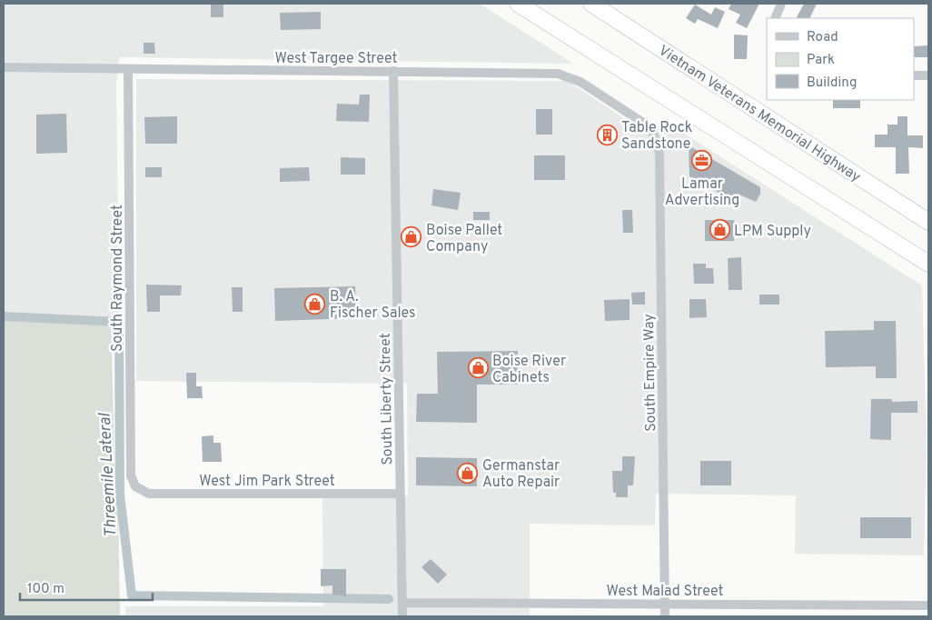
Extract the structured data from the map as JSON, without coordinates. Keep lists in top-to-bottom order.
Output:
{
  "streets": {
    "highway": ["Vietnam Veterans Memorial Highway"],
    "street": [
      "West Targee Street",
      "South Raymond Street",
      "South Empire Way",
      "South Liberty Street",
      "West Jim Park Street",
      "West Malad Street"
    ]
  },
  "crossings": [
    ["West Targee Street", "South Raymond Street"],
    ["West Targee Street", "South Empire Way"],
    ["West Targee Street", "South Liberty Street"],
    ["South Raymond Street", "West Jim Park Street"],
    ["South Empire Way", "West Malad Street"],
    ["South Liberty Street", "West Jim Park Street"],
    ["South Liberty Street", "West Malad Street"]
  ],
  "water": ["Threemile Lateral"],
  "places": {
    "building": ["Table Rock Sandstone"],
    "office": ["Lamar Advertising"],
    "shop": [
      "LPM Supply",
      "Boise Pallet Company",
      "B. A. Fischer Sales",
      "Boise River Cabinets",
      "Germanstar Auto Repair"
    ]
  },
  "legend": ["Road", "Park", "Building"],
  "scale_bar": "100 m"
}
